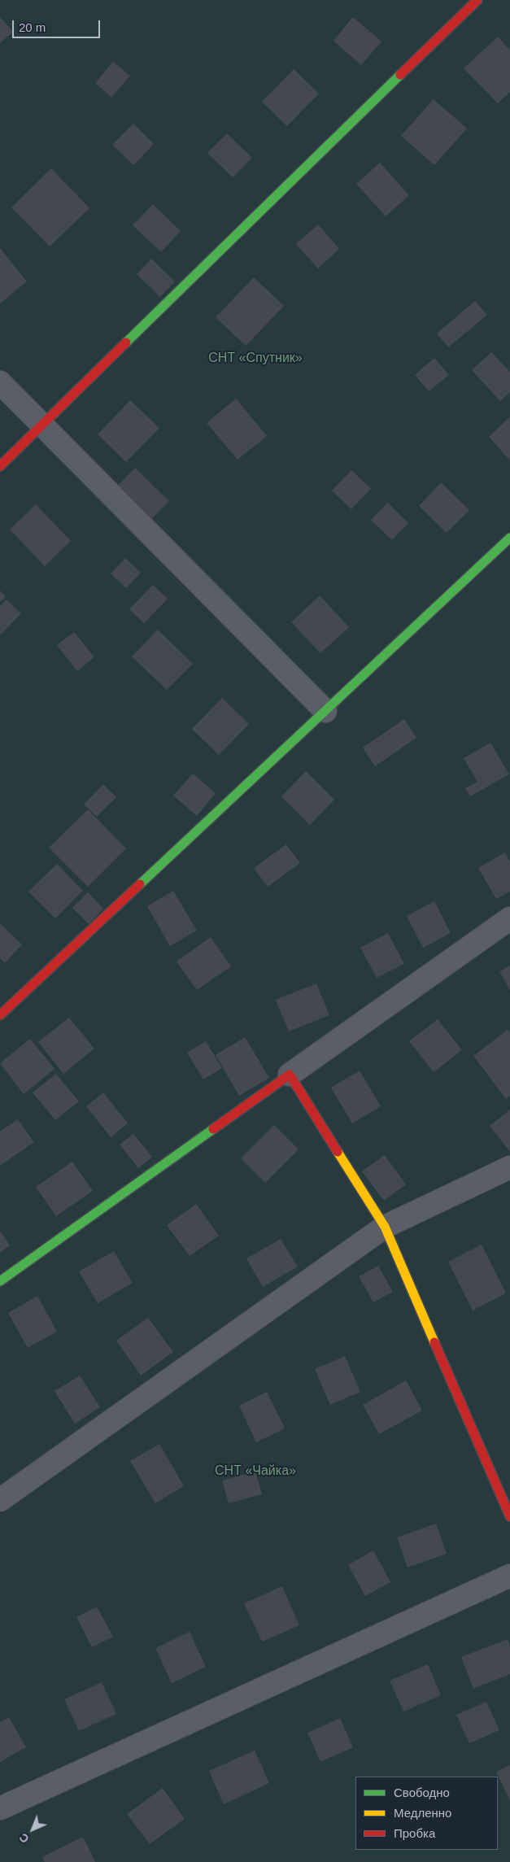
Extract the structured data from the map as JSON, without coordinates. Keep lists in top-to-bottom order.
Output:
{
  "parks": ["СНТ «Спутник»", "СНТ «Чайка»"],
  "legend": ["Свободно", "Медленно", "Пробка"],
  "scale_bar": "20 m",
  "north": "bottom left"
}
